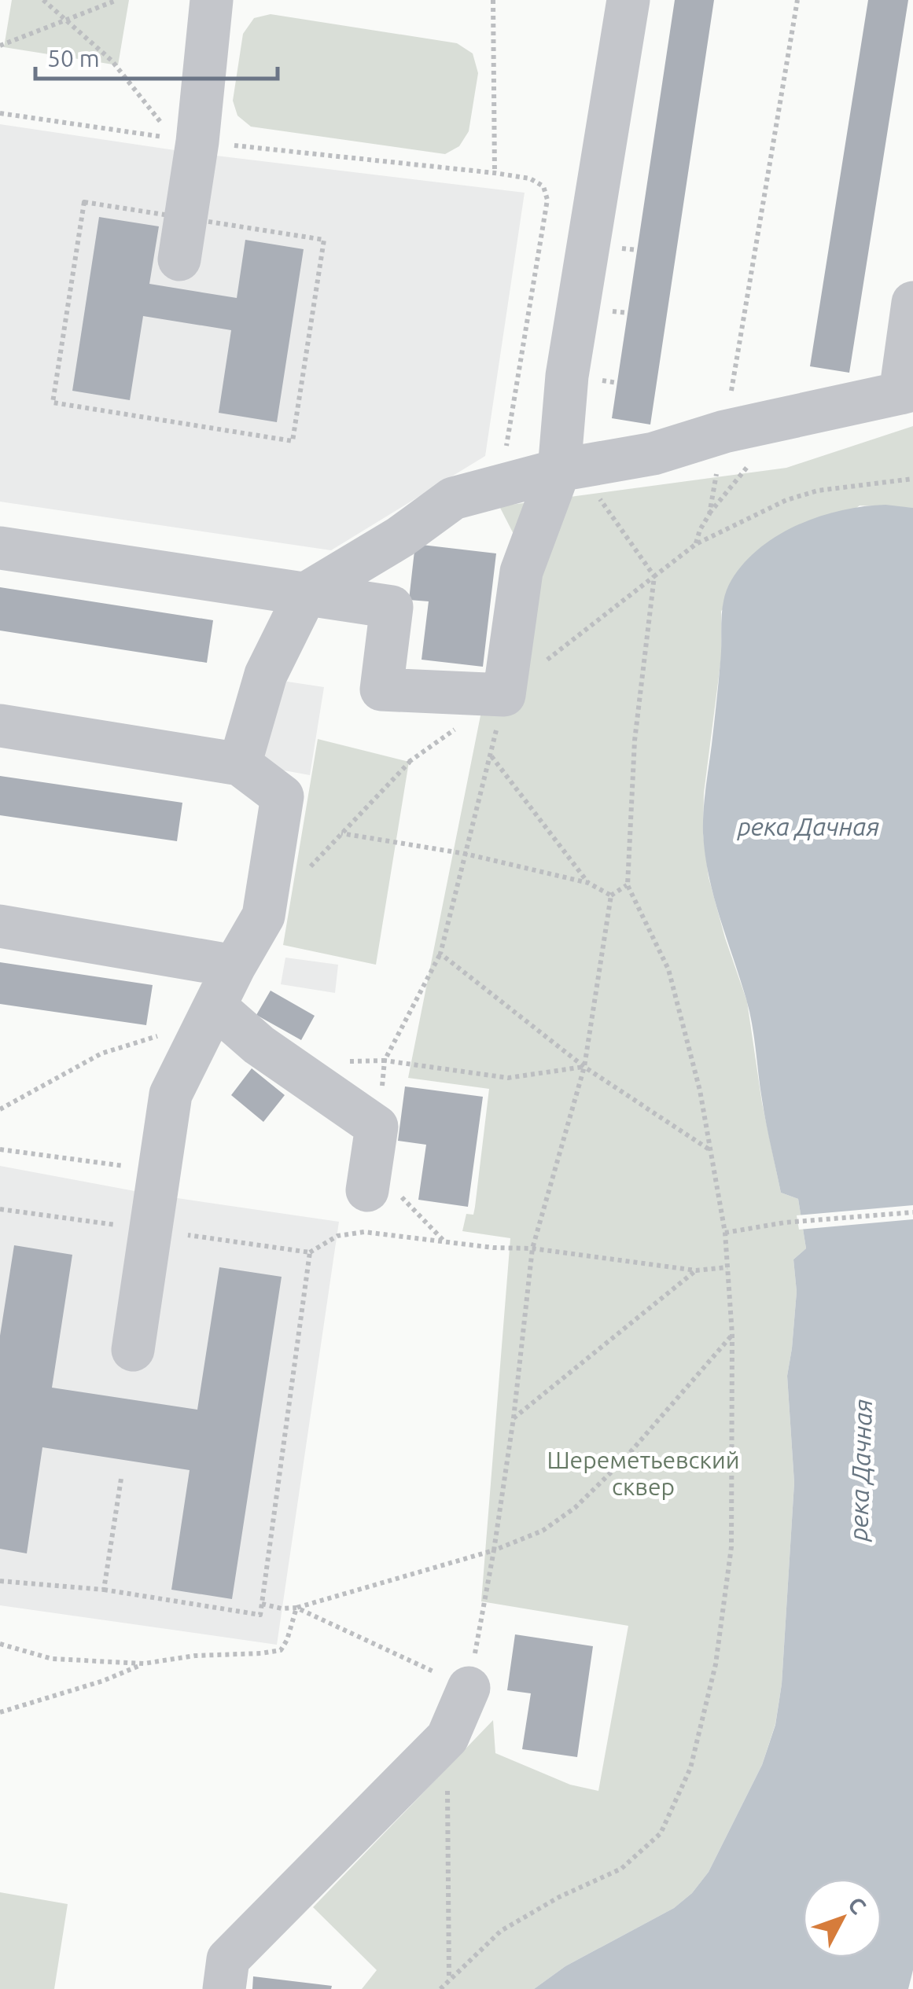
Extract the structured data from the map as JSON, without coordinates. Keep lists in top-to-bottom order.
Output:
{
  "water": ["река Дачная"],
  "parks": ["Шереметьевский сквер"],
  "scale_bar": "50 m",
  "north": "top right"
}
